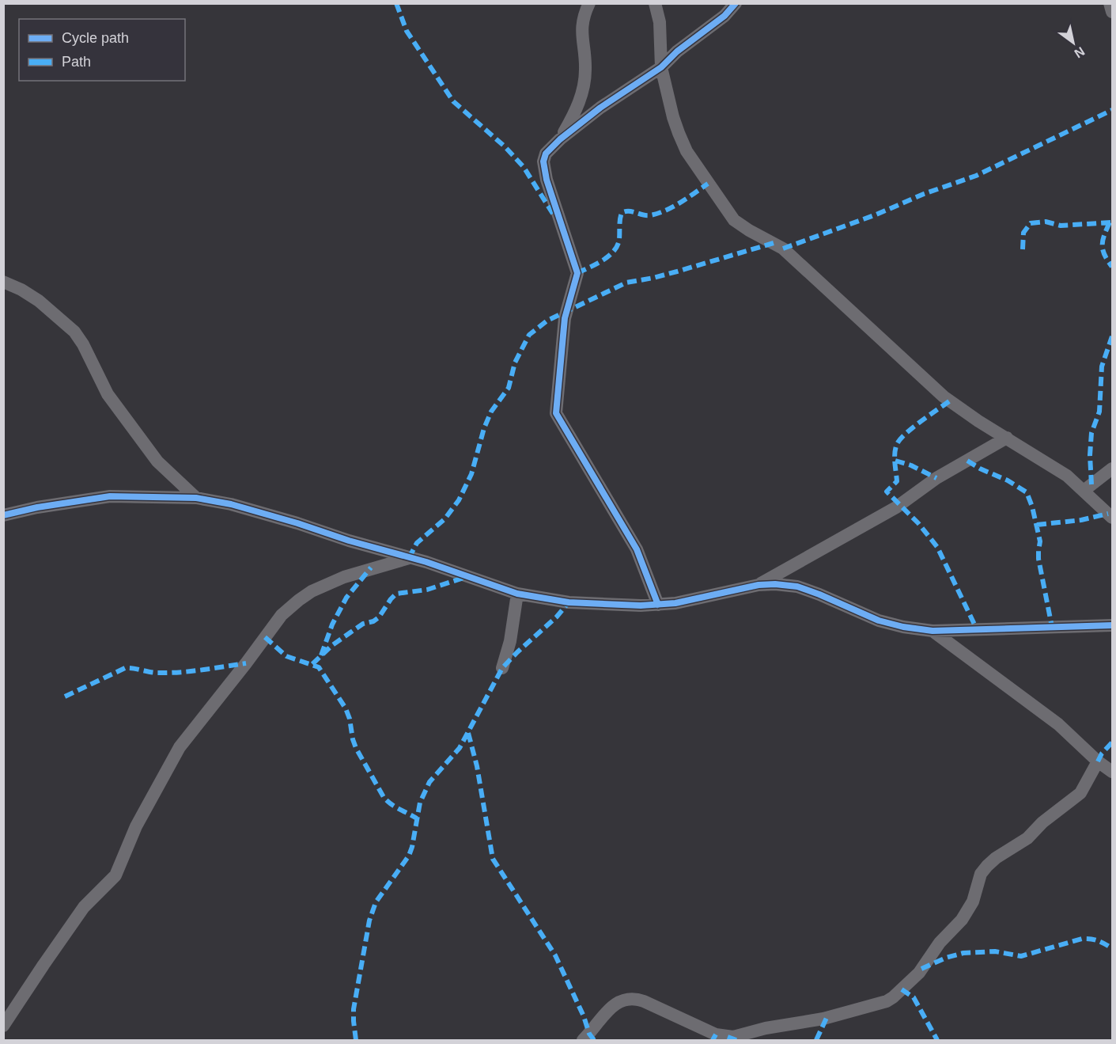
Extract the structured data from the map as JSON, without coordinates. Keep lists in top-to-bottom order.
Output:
{
  "legend": ["Cycle path", "Path"],
  "north": "bottom right"
}
